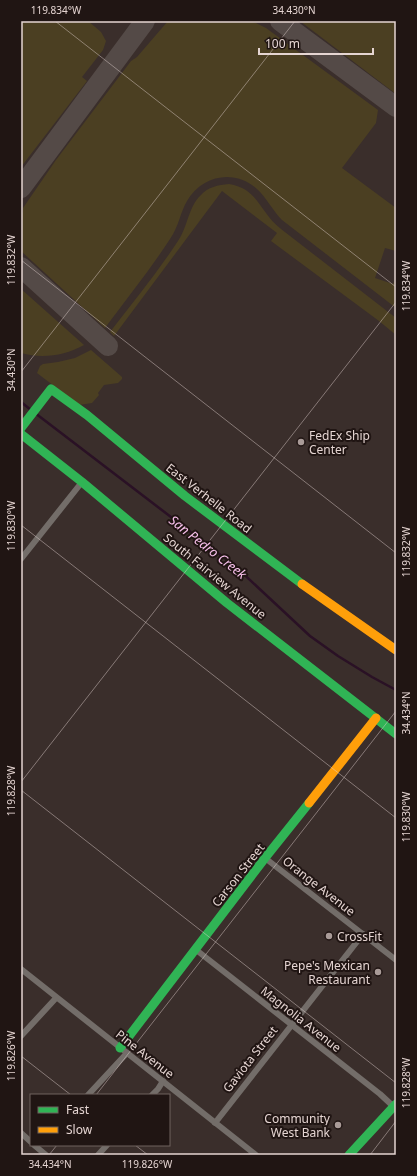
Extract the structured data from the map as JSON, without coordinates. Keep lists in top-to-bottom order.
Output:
{
  "streets": {
    "street": [
      "East Verhelle Road",
      "South Fairview Avenue",
      "Carson Street",
      "Orange Avenue",
      "Magnolia Avenue",
      "Pine Avenue",
      "Gaviota Street"
    ]
  },
  "crossings": [
    ["South Fairview Avenue", "Carson Street"],
    ["Carson Street", "Orange Avenue"],
    ["Carson Street", "Magnolia Avenue"],
    ["Carson Street", "Pine Avenue"],
    ["Orange Avenue", "Gaviota Street"],
    ["Magnolia Avenue", "Gaviota Street"],
    ["Pine Avenue", "Gaviota Street"]
  ],
  "water": ["San Pedro Creek"],
  "places": [
    "FedEx Ship Center",
    "CrossFit",
    "Pepe's Mexican Restaurant",
    "Community West Bank"
  ],
  "legend": ["Fast", "Slow"],
  "scale_bar": "100 m",
  "coordinates": [
    "119.834°W",
    "34.430°N",
    "119.832°W",
    "119.830°W",
    "34.434°N",
    "119.828°W",
    "119.826°W"
  ]
}
